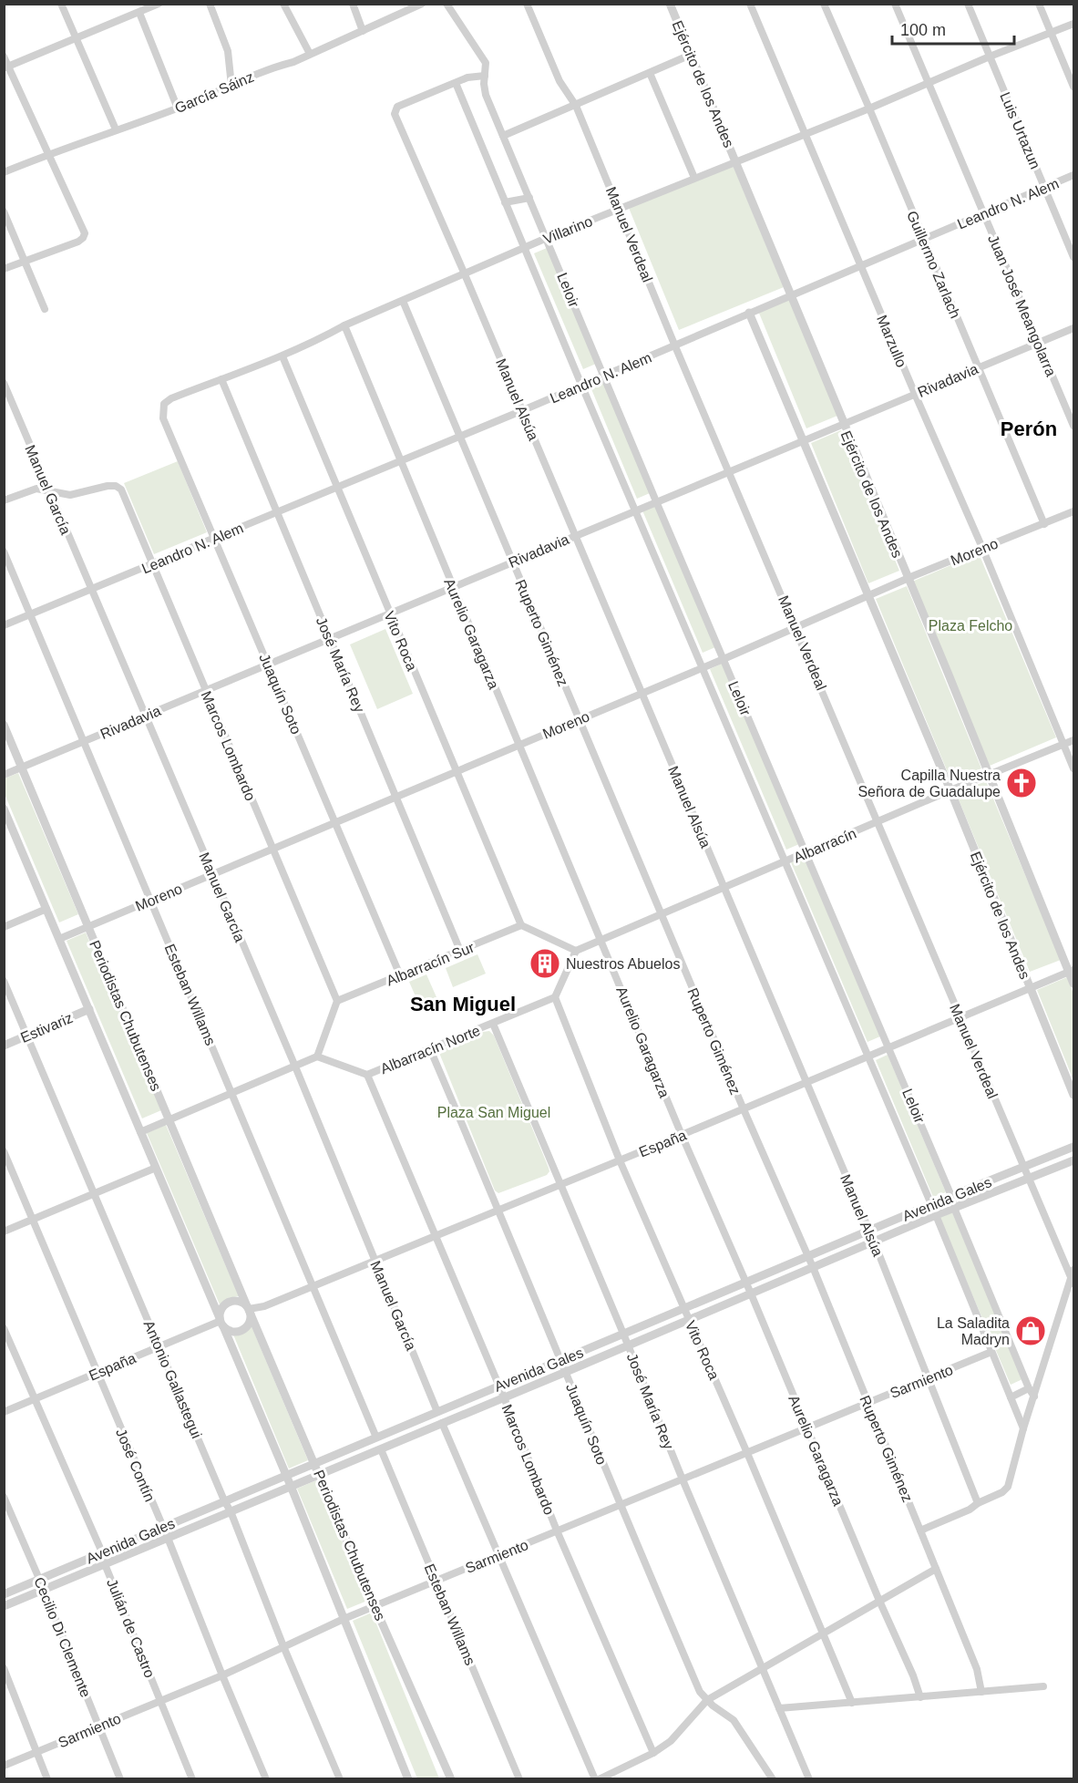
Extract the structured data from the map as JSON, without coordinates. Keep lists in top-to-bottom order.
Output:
{
  "streets": {
    "street": [
      "Ejército de los Andes",
      "García Sáinz",
      "Luis Urtazun",
      "Leandro N. Alem",
      "Villarino",
      "Manuel Verdeal",
      "Guillermo Zarlach",
      "Leloir",
      "Juan José Meangolarra",
      "Marzullo",
      "Rivadavia",
      "Manuel Alsúa",
      "Manuel García",
      "Moreno",
      "Ruperto Giménez",
      "Aurelio Garagarza",
      "Vito Roca",
      "José María Rey",
      "Juaquín Soto",
      "Marcos Lombardo",
      "Albarracín",
      "Albarracín Sur",
      "Esteban Willams",
      "Periodistas Chubutenses",
      "Estivariz",
      "Albarracín Norte",
      "España",
      "Avenida Gales",
      "Antonio Gallastegui",
      "Sarmiento",
      "José Contín",
      "Julián de Castro",
      "Cecilio Di Clemente"
    ]
  },
  "crossings": [
    ["Ejército de los Andes", "Leandro N. Alem"],
    ["Ejército de los Andes", "Villarino"],
    ["Ejército de los Andes", "Rivadavia"],
    ["Ejército de los Andes", "Moreno"],
    ["Ejército de los Andes", "Albarracín"],
    ["Ejército de los Andes", "España"],
    ["Luis Urtazun", "Leandro N. Alem"],
    ["Luis Urtazun", "Villarino"],
    ["Leandro N. Alem", "Manuel Verdeal"],
    ["Leandro N. Alem", "Guillermo Zarlach"],
    ["Leandro N. Alem", "Leloir"],
    ["Leandro N. Alem", "Juan José Meangolarra"],
    ["Leandro N. Alem", "Marzullo"],
    ["Leandro N. Alem", "Manuel Alsúa"],
    ["Leandro N. Alem", "Manuel García"],
    ["Leandro N. Alem", "Ruperto Giménez"],
    ["Leandro N. Alem", "Aurelio Garagarza"],
    ["Leandro N. Alem", "Vito Roca"],
    ["Leandro N. Alem", "José María Rey"],
    ["Leandro N. Alem", "Juaquín Soto"],
    ["Leandro N. Alem", "Marcos Lombardo"],
    ["Leandro N. Alem", "Esteban Willams"],
    ["Villarino", "Manuel Verdeal"],
    ["Villarino", "Guillermo Zarlach"],
    ["Villarino", "Leloir"],
    ["Villarino", "Juan José Meangolarra"],
    ["Villarino", "Marzullo"],
    ["Villarino", "Manuel Alsúa"],
    ["Villarino", "Ruperto Giménez"],
    ["Villarino", "Aurelio Garagarza"],
    ["Villarino", "Vito Roca"],
    ["Villarino", "José María Rey"],
    ["Villarino", "Juaquín Soto"],
    ["Manuel Verdeal", "Rivadavia"],
    ["Manuel Verdeal", "Moreno"],
    ["Manuel Verdeal", "Albarracín"],
    ["Manuel Verdeal", "España"],
    ["Manuel Verdeal", "Avenida Gales"],
    ["Guillermo Zarlach", "Rivadavia"],
    ["Guillermo Zarlach", "Moreno"],
    ["Leloir", "Rivadavia"],
    ["Leloir", "Manuel Alsúa"],
    ["Leloir", "Moreno"],
    ["Leloir", "Albarracín"],
    ["Leloir", "España"],
    ["Leloir", "Avenida Gales"],
    ["Leloir", "Sarmiento"],
    ["Juan José Meangolarra", "Rivadavia"],
    ["Marzullo", "Rivadavia"],
    ["Marzullo", "Moreno"],
    ["Marzullo", "Albarracín"],
    ["Rivadavia", "Manuel Alsúa"],
    ["Rivadavia", "Manuel García"],
    ["Rivadavia", "Ruperto Giménez"],
    ["Rivadavia", "Aurelio Garagarza"],
    ["Rivadavia", "Vito Roca"],
    ["Rivadavia", "José María Rey"],
    ["Rivadavia", "Juaquín Soto"],
    ["Rivadavia", "Marcos Lombardo"],
    ["Rivadavia", "Esteban Willams"],
    ["Rivadavia", "Periodistas Chubutenses"],
    ["Manuel Alsúa", "Moreno"],
    ["Manuel Alsúa", "Albarracín"],
    ["Manuel Alsúa", "España"],
    ["Manuel Alsúa", "Avenida Gales"],
    ["Manuel Alsúa", "Sarmiento"],
    ["Manuel García", "Moreno"],
    ["Manuel García", "Marcos Lombardo"],
    ["Manuel García", "España"],
    ["Manuel García", "Avenida Gales"],
    ["Moreno", "Ruperto Giménez"],
    ["Moreno", "Aurelio Garagarza"],
    ["Moreno", "Vito Roca"],
    ["Moreno", "José María Rey"],
    ["Moreno", "Juaquín Soto"],
    ["Moreno", "Marcos Lombardo"],
    ["Moreno", "Esteban Willams"],
    ["Moreno", "Periodistas Chubutenses"],
    ["Ruperto Giménez", "Albarracín"],
    ["Ruperto Giménez", "España"],
    ["Ruperto Giménez", "Avenida Gales"],
    ["Ruperto Giménez", "Sarmiento"],
    ["Aurelio Garagarza", "Albarracín"],
    ["Aurelio Garagarza", "España"],
    ["Aurelio Garagarza", "Avenida Gales"],
    ["Aurelio Garagarza", "Sarmiento"],
    ["Vito Roca", "Albarracín Sur"],
    ["Vito Roca", "Albarracín Norte"],
    ["Vito Roca", "España"],
    ["Vito Roca", "Avenida Gales"],
    ["Vito Roca", "Sarmiento"],
    ["José María Rey", "Albarracín Sur"],
    ["José María Rey", "Albarracín Norte"],
    ["José María Rey", "España"],
    ["José María Rey", "Avenida Gales"],
    ["José María Rey", "Sarmiento"],
    ["Juaquín Soto", "Albarracín Sur"],
    ["Juaquín Soto", "Albarracín Norte"],
    ["Juaquín Soto", "España"],
    ["Juaquín Soto", "Avenida Gales"],
    ["Juaquín Soto", "Sarmiento"],
    ["Marcos Lombardo", "Albarracín Sur"],
    ["Marcos Lombardo", "Albarracín Norte"],
    ["Marcos Lombardo", "España"],
    ["Marcos Lombardo", "Avenida Gales"],
    ["Marcos Lombardo", "Sarmiento"],
    ["Esteban Willams", "España"],
    ["Esteban Willams", "Avenida Gales"],
    ["Esteban Willams", "Sarmiento"],
    ["Periodistas Chubutenses", "Estivariz"],
    ["Periodistas Chubutenses", "España"],
    ["Periodistas Chubutenses", "Avenida Gales"],
    ["Periodistas Chubutenses", "Sarmiento"],
    ["Estivariz", "Antonio Gallastegui"],
    ["España", "Antonio Gallastegui"],
    ["España", "José Contín"],
    ["España", "Julián de Castro"],
    ["Avenida Gales", "Antonio Gallastegui"],
    ["Avenida Gales", "José Contín"],
    ["Avenida Gales", "Julián de Castro"],
    ["Avenida Gales", "Cecilio Di Clemente"],
    ["Antonio Gallastegui", "Sarmiento"],
    ["Sarmiento", "José Contín"],
    ["Sarmiento", "Julián de Castro"],
    ["Sarmiento", "Cecilio Di Clemente"]
  ],
  "districts": ["Perón", "San Miguel"],
  "parks": ["Plaza Felcho", "Plaza San Miguel"],
  "places": {
    "church": ["Capilla Nuestra Señora de Guadalupe"],
    "building": ["Nuestros Abuelos"],
    "shop": ["La Saladita Madryn"]
  },
  "scale_bar": "100 m"
}
